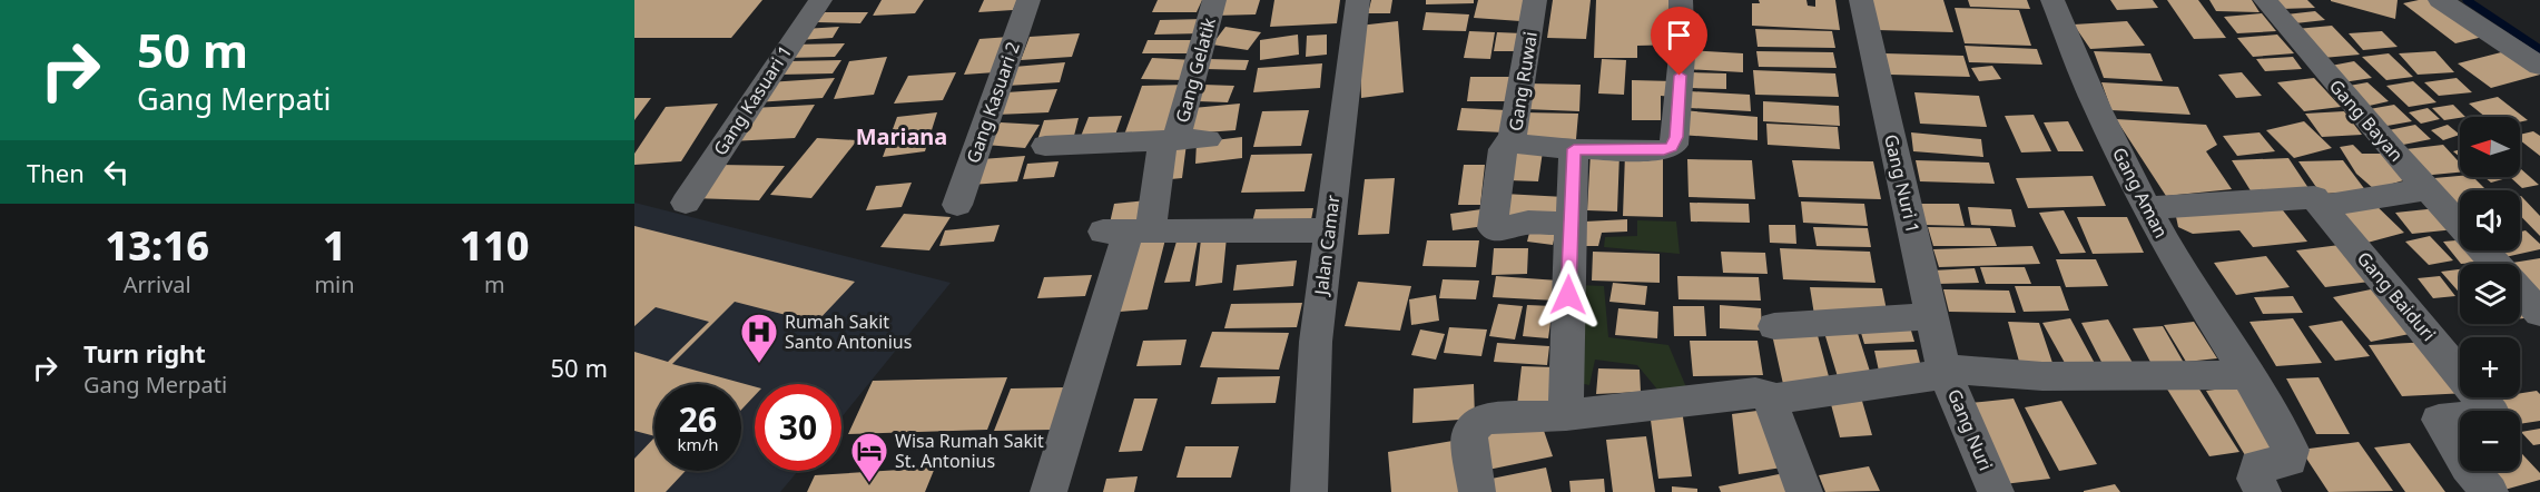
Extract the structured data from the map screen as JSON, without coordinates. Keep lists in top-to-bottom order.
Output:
{
  "streets": {
    "street": [
      "Gang Gelatik",
      "Gang Ruwai",
      "Gang Kasuari 1",
      "Gang Kasuari 2",
      "Gang Bayan",
      "Gang Nuri 1",
      "Gang Aman",
      "Jalan Camar",
      "Gang Baiduri",
      "Gang Nuri"
    ]
  },
  "crossings": [
    ["Gang Nuri 1", "Gang Nuri"]
  ],
  "districts": ["Mariana"],
  "places": {
    "hospital": ["Rumah Sakit Santo Antonius"],
    "hotel": ["Wisa Rumah Sakit St. Antonius"]
  },
  "north": "left",
  "page": {
    "turn": ["50 m", "Gang Merpati"],
    "map_buttons": ["+", "−"],
    "then": "Then",
    "eta": [
      "13:16",
      "Arrival",
      "1",
      "min",
      "110",
      "m"
    ],
    "list": [
      {
        "name": "Turn right",
        "note": "Gang Merpati",
        "value": "50 m"
      }
    ],
    "speed": "26 km/h",
    "limit": "30"
  }
}
